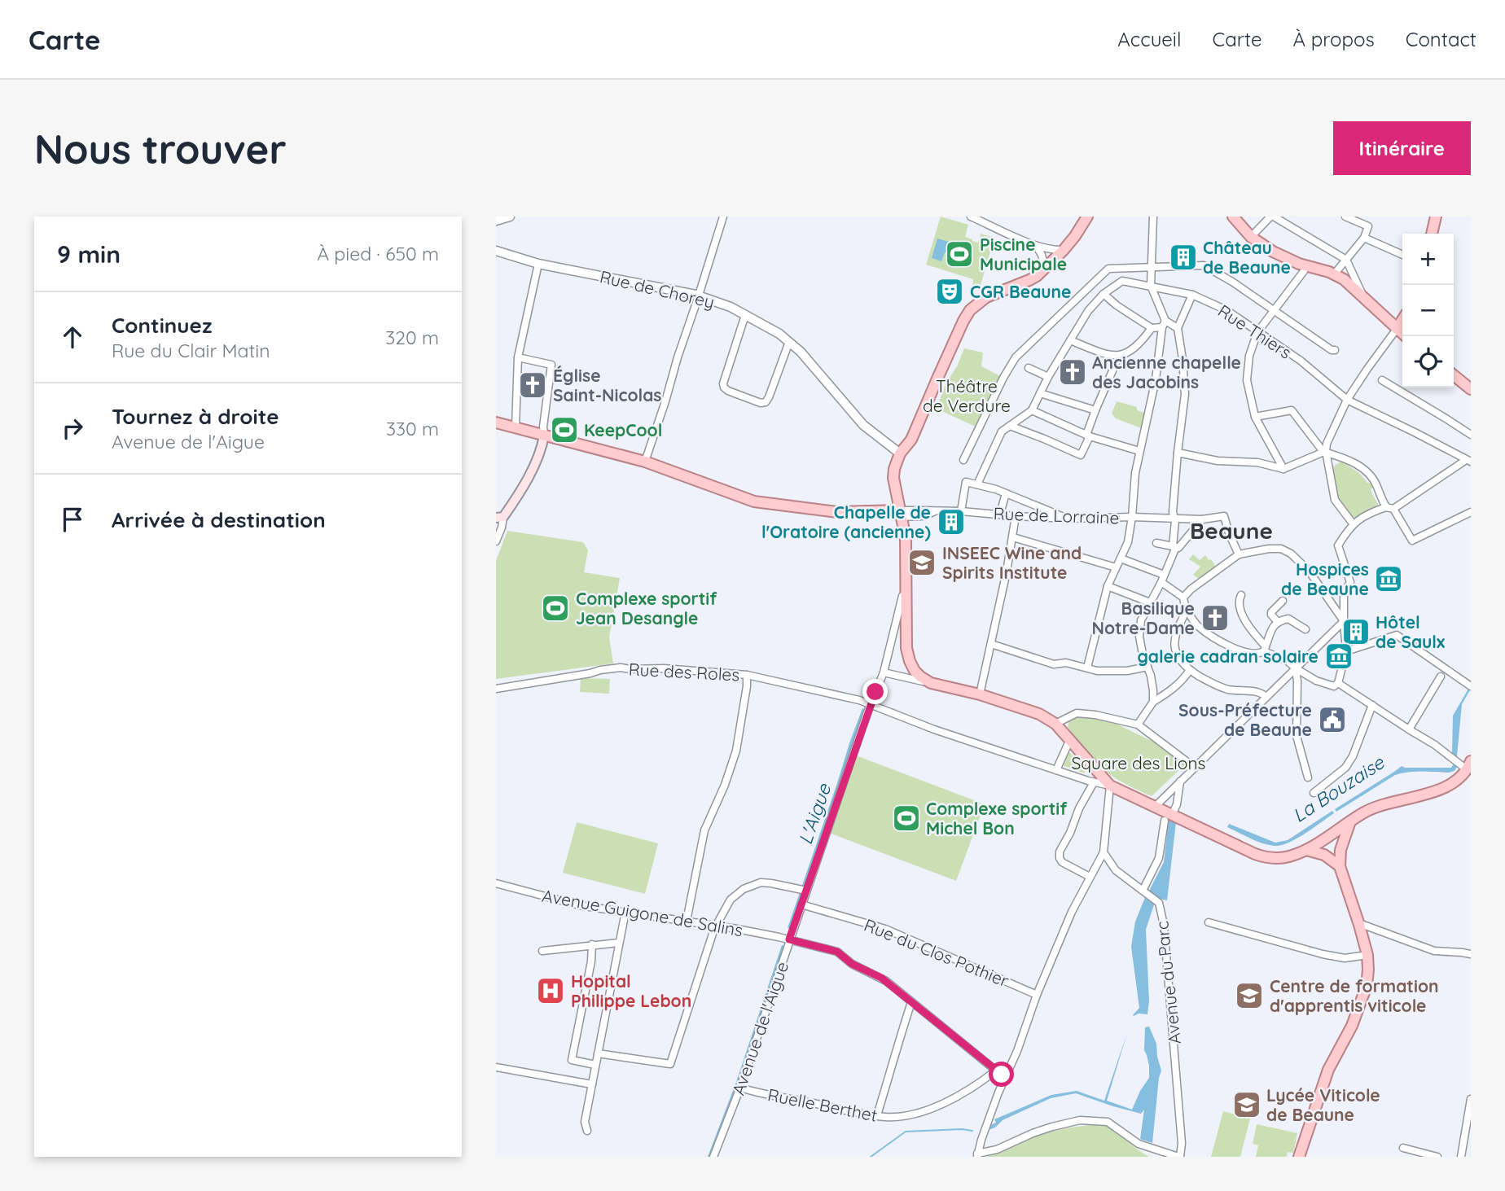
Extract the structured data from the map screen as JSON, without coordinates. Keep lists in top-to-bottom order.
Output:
{
  "streets": {
    "street": [
      "Rue de Chorey",
      "Rue Thiers",
      "Rue de Lorraine",
      "Rue des Roles",
      "Avenue Guigone de Salins",
      "Rue du Clos Pothier",
      "Avenue du Parc",
      "Avenue de l'Aigue",
      "Ruelle Berthet"
    ]
  },
  "crossings": [
    ["Rue des Roles", "Avenue de l'Aigue"],
    ["Avenue Guigone de Salins", "Avenue de l'Aigue"],
    ["Avenue Guigone de Salins", "Ruelle Berthet"],
    ["Rue du Clos Pothier", "Avenue de l'Aigue"],
    ["Avenue de l'Aigue", "Ruelle Berthet"]
  ],
  "districts": ["Beaune"],
  "water": ["La Bouzaise", "L'Aigue"],
  "parks": ["Théâtre de Verdure", "Square des Lions"],
  "places": {
    "sports": [
      "Piscine Municipale",
      "KeepCool",
      "Complexe sportif Jean Desangle",
      "Complexe sportif Michel Bon"
    ],
    "building": ["Château de Beaune", "Chapelle de l'Oratoire (ancienne)", "Hôtel de Saulx"],
    "theatre": ["CGR Beaune"],
    "church": ["Ancienne chapelle des Jacobins", "Église Saint-Nicolas", "Basilique Notre-Dame"],
    "school or university": ["INSEEC Wine and Spirits Institute", "Centre de formation d'apprentis viticole", "Lycée Viticole de Beaune"],
    "museum": ["Hospices de Beaune", "galerie cadran solaire"],
    "public building": ["Sous-Préfecture de Beaune"],
    "hospital": ["Hopital Philippe Lebon"]
  },
  "page": {
    "header": "Carte",
    "nav": [
      "Accueil",
      "Carte",
      "À propos",
      "Contact"
    ],
    "buttons": "Itinéraire",
    "title": "Nous trouver",
    "heading": ["9 min", "À pied · 650 m"],
    "map_buttons": ["+", "−"],
    "list": [
      ["Continuez", "Rue du Clair Matin", "320 m"],
      ["Tournez à droite", "Avenue de l'Aigue", "330 m"],
      "Arrivée à destination"
    ]
  }
}
